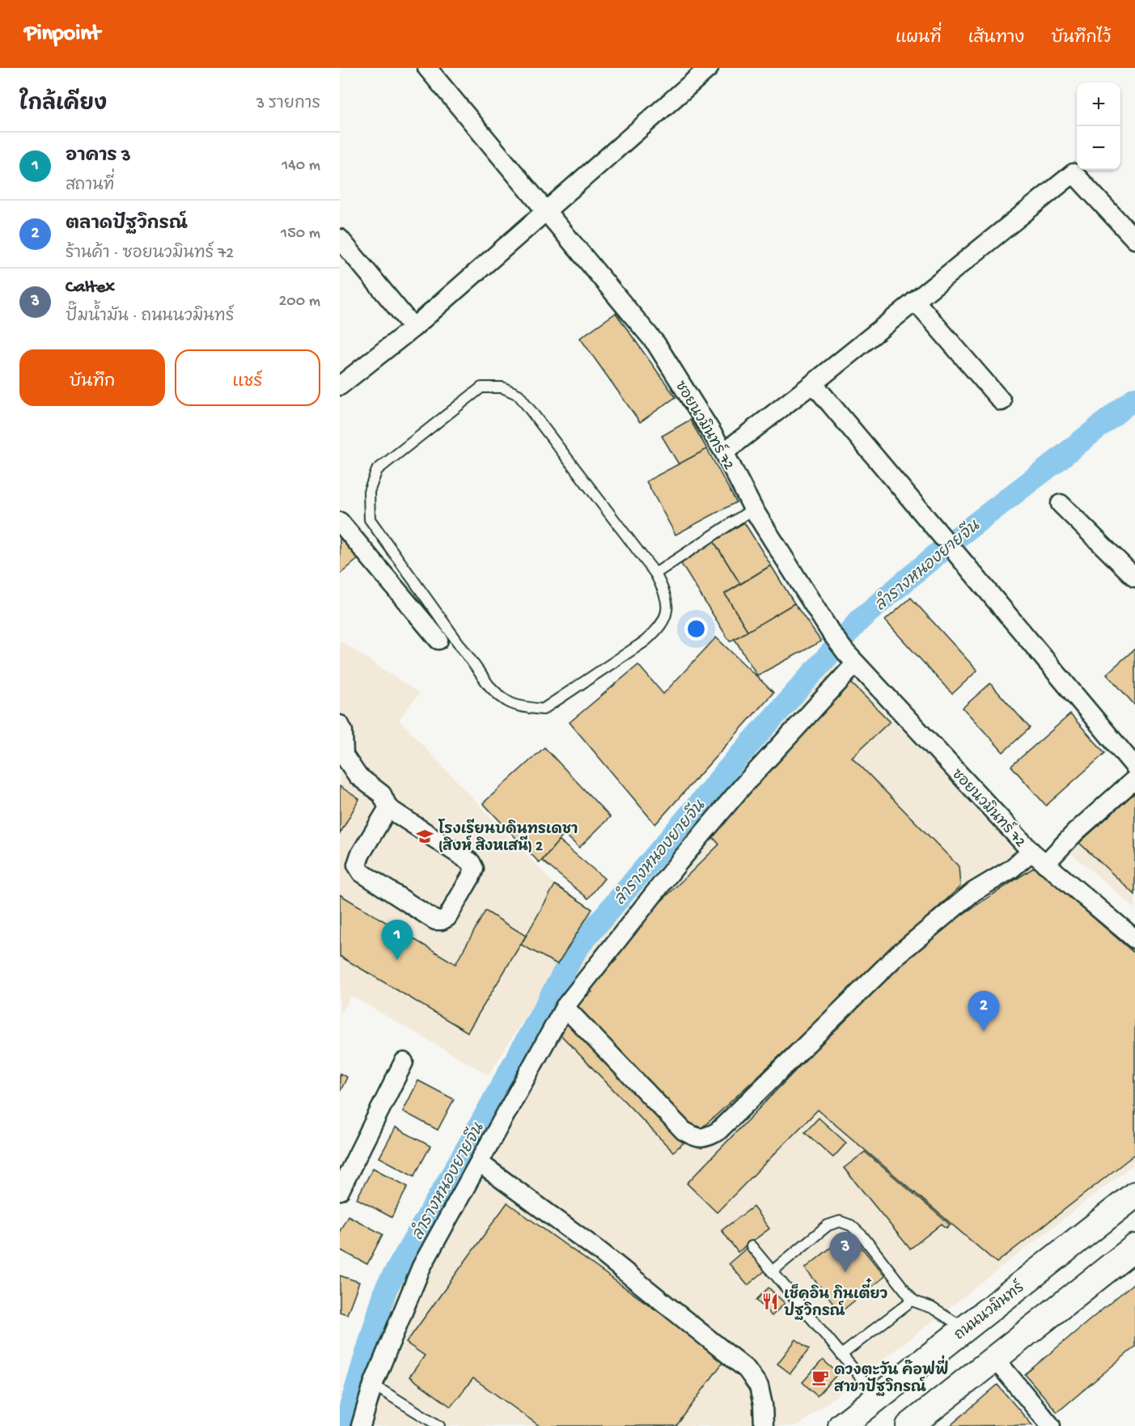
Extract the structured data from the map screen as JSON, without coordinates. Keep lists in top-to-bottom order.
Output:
{
  "streets": {
    "main road": ["ถนนนวมินทร์"],
    "street": ["ซอยนวมินทร์ 72"]
  },
  "water": ["ลำรางหนองยายจีน"],
  "places": {
    "school or university": ["โรงเรียนบดินทรเดชา (สิงห์ สิงหเสนี) 2"],
    "restaurant": ["เช็คอิน กินเตี๋ยว ปฐวิกรณ์"],
    "cafe": ["ดวงตะวัน ค๊อฟฟี่ สาขาปัฐวิกรณ์"]
  },
  "page": {
    "header": "Pinpoint",
    "nav": ["แผนที่", "เส้นทาง", "บันทึกไว้"],
    "heading": ["ใกล้เคียง", "3 รายการ"],
    "map_buttons": ["+", "−"],
    "list": [
      {
        "mark": "1",
        "name": "อาคาร 3",
        "note": "สถานที่",
        "value": "140 m"
      },
      {
        "mark": "2",
        "name": "ตลาดปัฐวิกรณ์",
        "note": "ร้านค้า · ซอยนวมินทร์ 72",
        "value": "150 m"
      },
      {
        "mark": "3",
        "name": "Caltex",
        "note": "ปั๊มน้ำมัน · ถนนนวมินทร์",
        "value": "200 m"
      }
    ],
    "buttons": ["บันทึก", "แชร์"],
    "pins": ["1", "2", "3"]
  }
}
